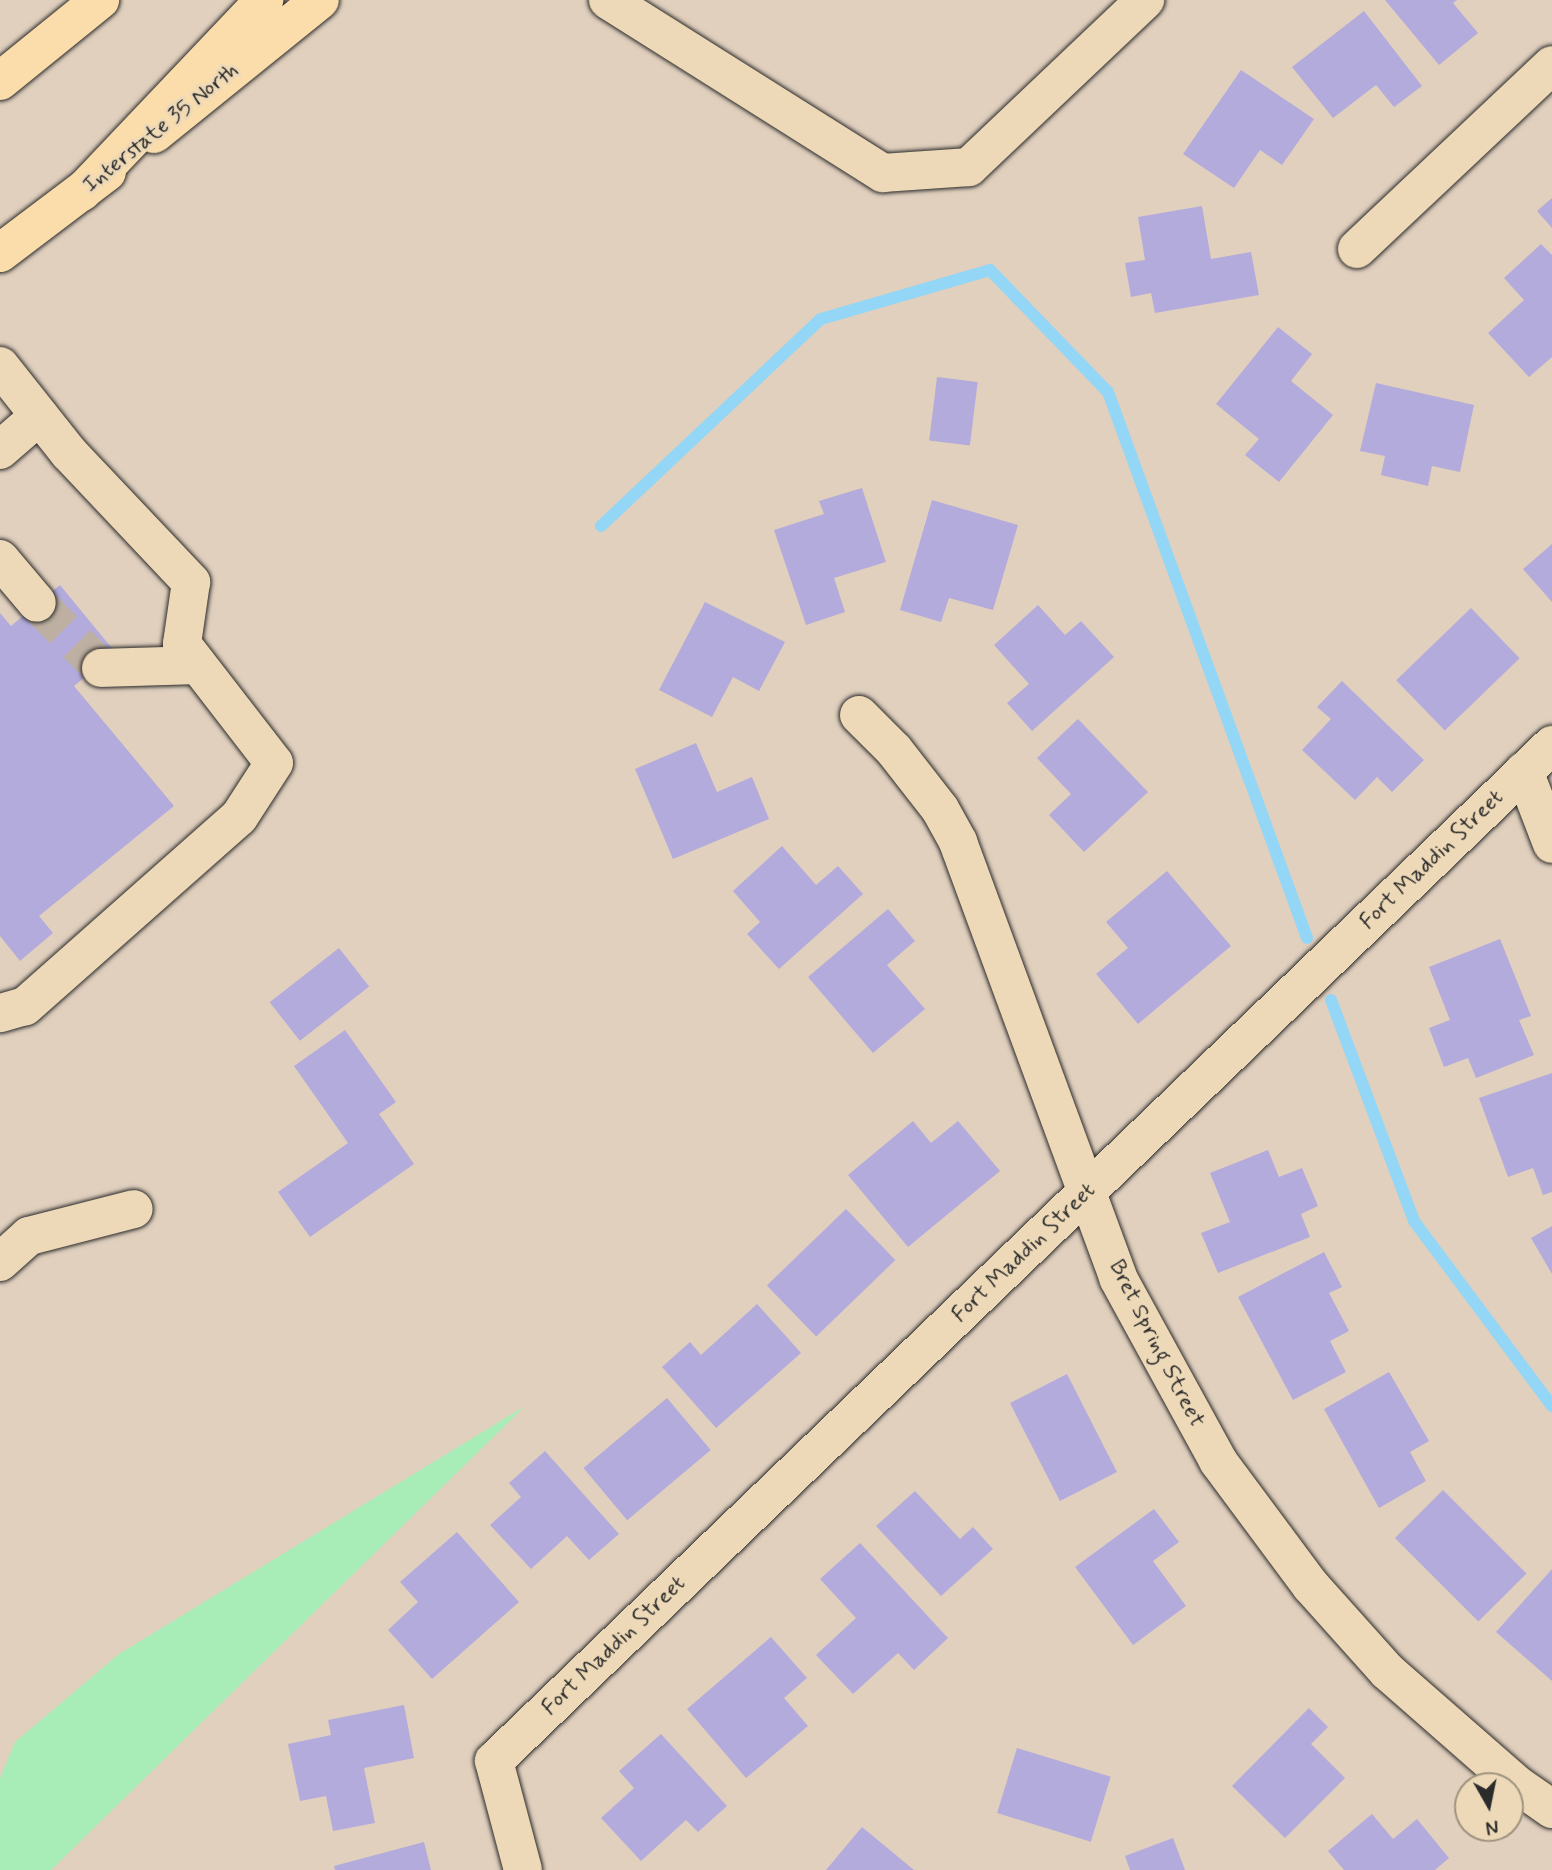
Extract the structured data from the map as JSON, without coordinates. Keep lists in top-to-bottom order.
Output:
{
  "streets": {
    "main road": ["Interstate 35 North"],
    "street": ["Fort Maddin Street", "Bret Spring Street"]
  },
  "crossings": [
    ["Fort Maddin Street", "Bret Spring Street"]
  ],
  "north": "bottom"
}
